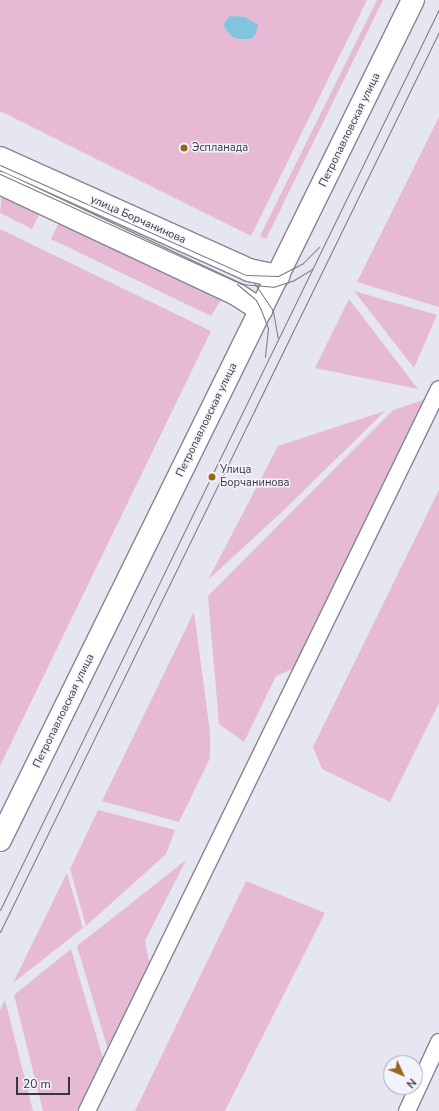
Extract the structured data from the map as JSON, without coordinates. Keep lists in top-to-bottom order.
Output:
{
  "streets": {
    "main road": ["Петропавловская улица", "улица Борчанинова"]
  },
  "crossings": [
    ["Петропавловская улица", "улица Борчанинова"]
  ],
  "places": ["Эспланада", "Улица Борчанинова"],
  "scale_bar": "20 m",
  "north": "bottom right"
}
